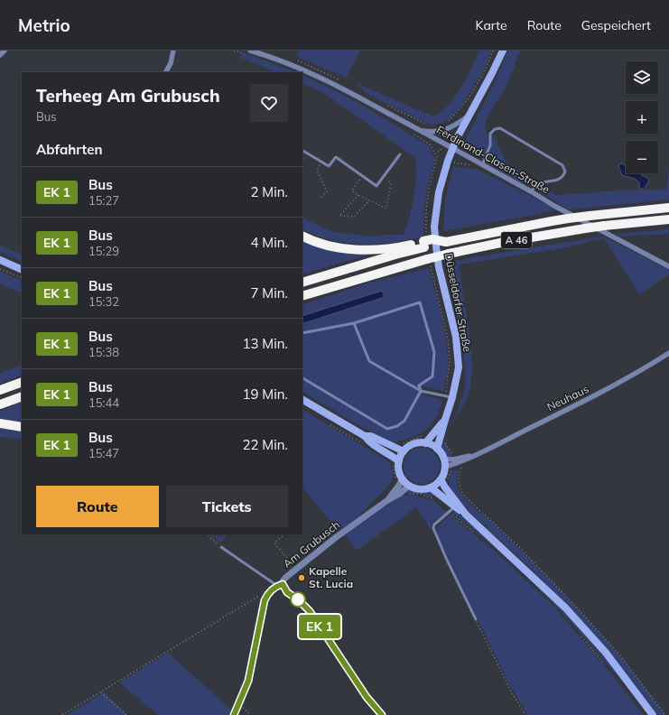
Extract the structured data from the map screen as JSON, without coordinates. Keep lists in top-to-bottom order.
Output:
{
  "streets": {
    "highway": ["A 46"],
    "main road": ["Düsseldorfer Straße"],
    "street": ["Ferdinand-Clasen-Straße", "Neuhaus", "Am Grubusch"]
  },
  "crossings": [
    ["Ferdinand-Clasen-Straße", "Düsseldorfer Straße"],
    ["Düsseldorfer Straße", "Neuhaus"],
    ["Düsseldorfer Straße", "Am Grubusch"],
    ["Neuhaus", "Am Grubusch"]
  ],
  "places": ["Kapelle St. Lucia"],
  "page": {
    "header": "Metrio",
    "nav": ["Karte", "Route", "Gespeichert"],
    "on_map": "EK 1",
    "map_buttons": ["+", "−"],
    "heading": [
      ["Terheeg Am Grubusch", "Bus"],
      "Abfahrten"
    ],
    "list": [
      {
        "mark": "EK 1",
        "name": "Bus",
        "note": "15:27",
        "value": "2 Min."
      },
      {
        "mark": "EK 1",
        "name": "Bus",
        "note": "15:29",
        "value": "4 Min."
      },
      {
        "mark": "EK 1",
        "name": "Bus",
        "note": "15:32",
        "value": "7 Min."
      },
      {
        "mark": "EK 1",
        "name": "Bus",
        "note": "15:38",
        "value": "13 Min."
      },
      {
        "mark": "EK 1",
        "name": "Bus",
        "note": "15:44",
        "value": "19 Min."
      },
      {
        "mark": "EK 1",
        "name": "Bus",
        "note": "15:47",
        "value": "22 Min."
      }
    ],
    "buttons": ["Route", "Tickets"]
  }
}
